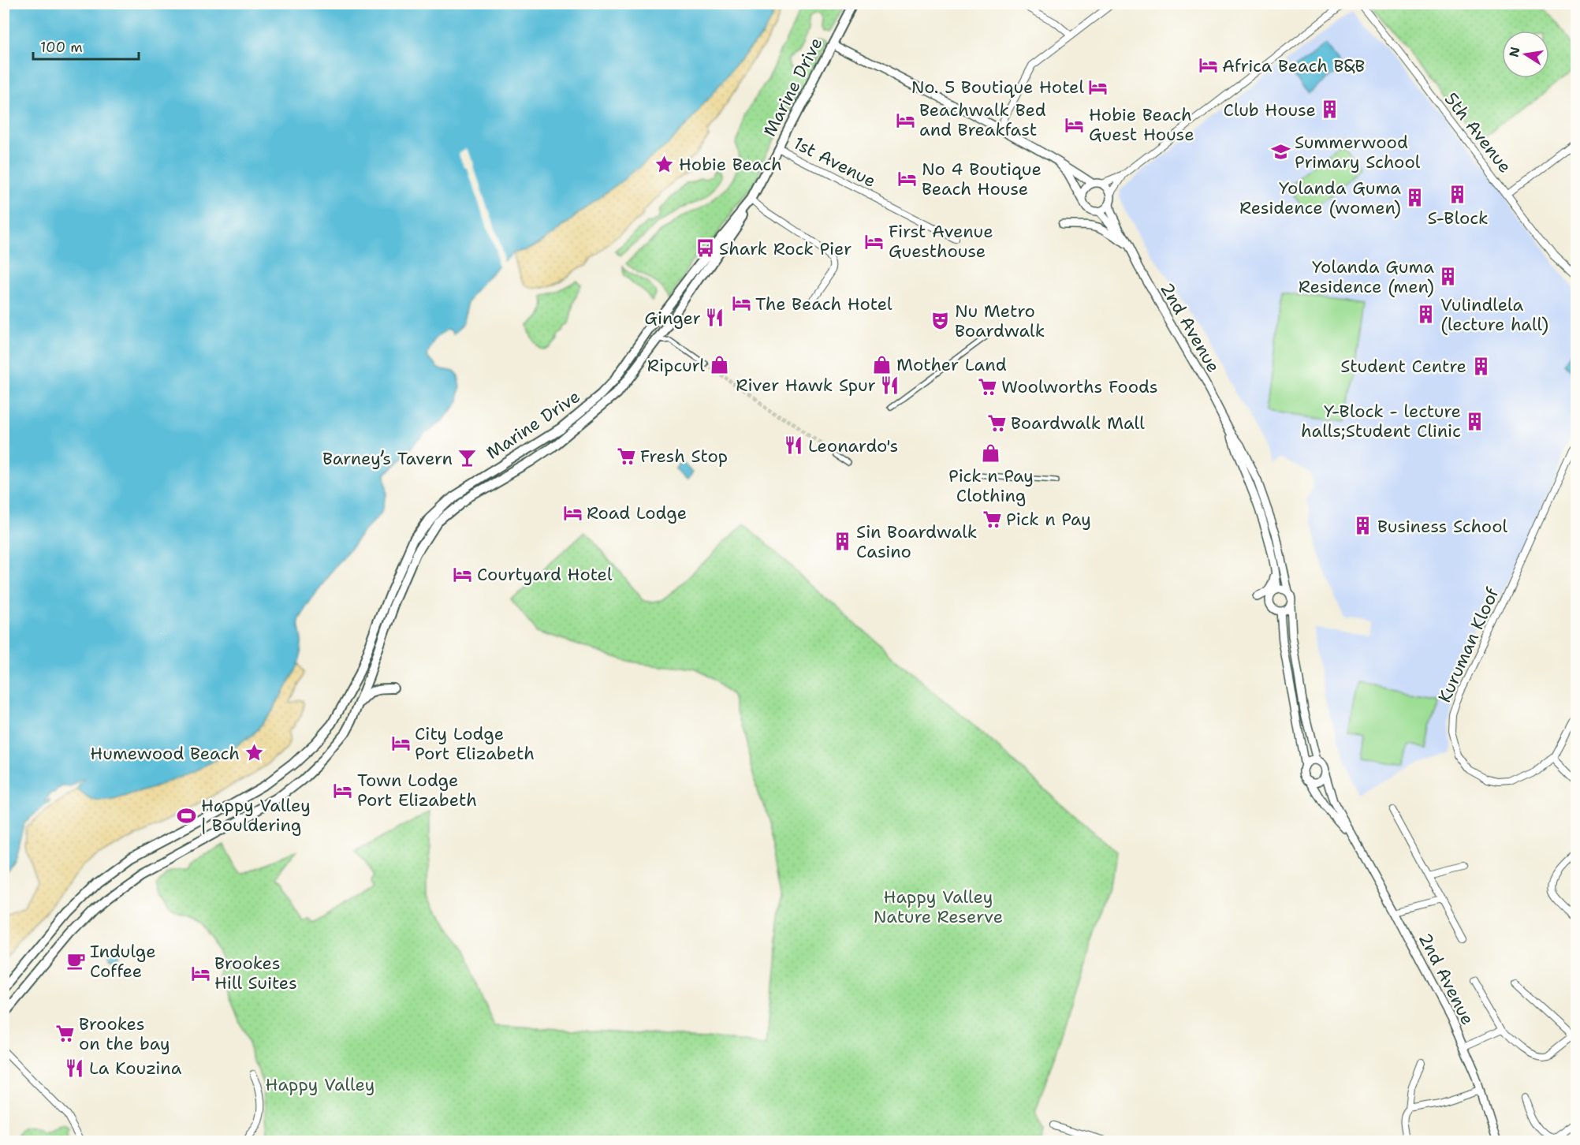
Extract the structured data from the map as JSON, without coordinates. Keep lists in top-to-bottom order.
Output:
{
  "streets": {
    "main road": ["Marine Drive"],
    "street": [
      "5th Avenue",
      "1st Avenue",
      "2nd Avenue",
      "Kuruman Kloof"
    ]
  },
  "crossings": [
    ["Marine Drive", "1st Avenue"]
  ],
  "parks": ["Happy Valley Nature Reserve", "Happy Valley"],
  "places": {
    "hotel": [
      "Africa Beach B&B",
      "No. 5 Boutique Hotel",
      "Beachwalk Bed and Breakfast",
      "Hobie Beach Guest House",
      "No 4 Boutique Beach House",
      "First Avenue Guesthouse",
      "The Beach Hotel",
      "Road Lodge",
      "Courtyard Hotel",
      "City Lodge Port Elizabeth",
      "Town Lodge Port Elizabeth",
      "Brookes Hill Suites"
    ],
    "building": [
      "Club House",
      "S-Block",
      "Yolanda Guma Residence (women)",
      "Yolanda Guma Residence (men)",
      "Vulindlela (lecture hall)",
      "Student Centre",
      "Y-Block - lecture halls;Student Clinic",
      "Business School",
      "Sin Boardwalk Casino"
    ],
    "school or university": ["Summerwood Primary School"],
    "place": ["Hobie Beach", "Humewood Beach"],
    "bus stop": ["Shark Rock Pier"],
    "restaurant": [
      "Ginger",
      "River Hawk Spur",
      "Leonardo's",
      "La Kouzina"
    ],
    "theatre": ["Nu Metro Boardwalk"],
    "shop": ["Mother Land", "Ripcurl", "Pick n Pay Clothing"],
    "supermarket": [
      "Woolworths Foods",
      "Boardwalk Mall",
      "Fresh Stop",
      "Pick n Pay",
      "Brookes on the bay"
    ],
    "bar": ["Barney’s Tavern"],
    "sports": ["Happy Valley | Bouldering"],
    "cafe": ["Indulge Coffee"]
  },
  "scale_bar": "100 m",
  "north": "left"
}
